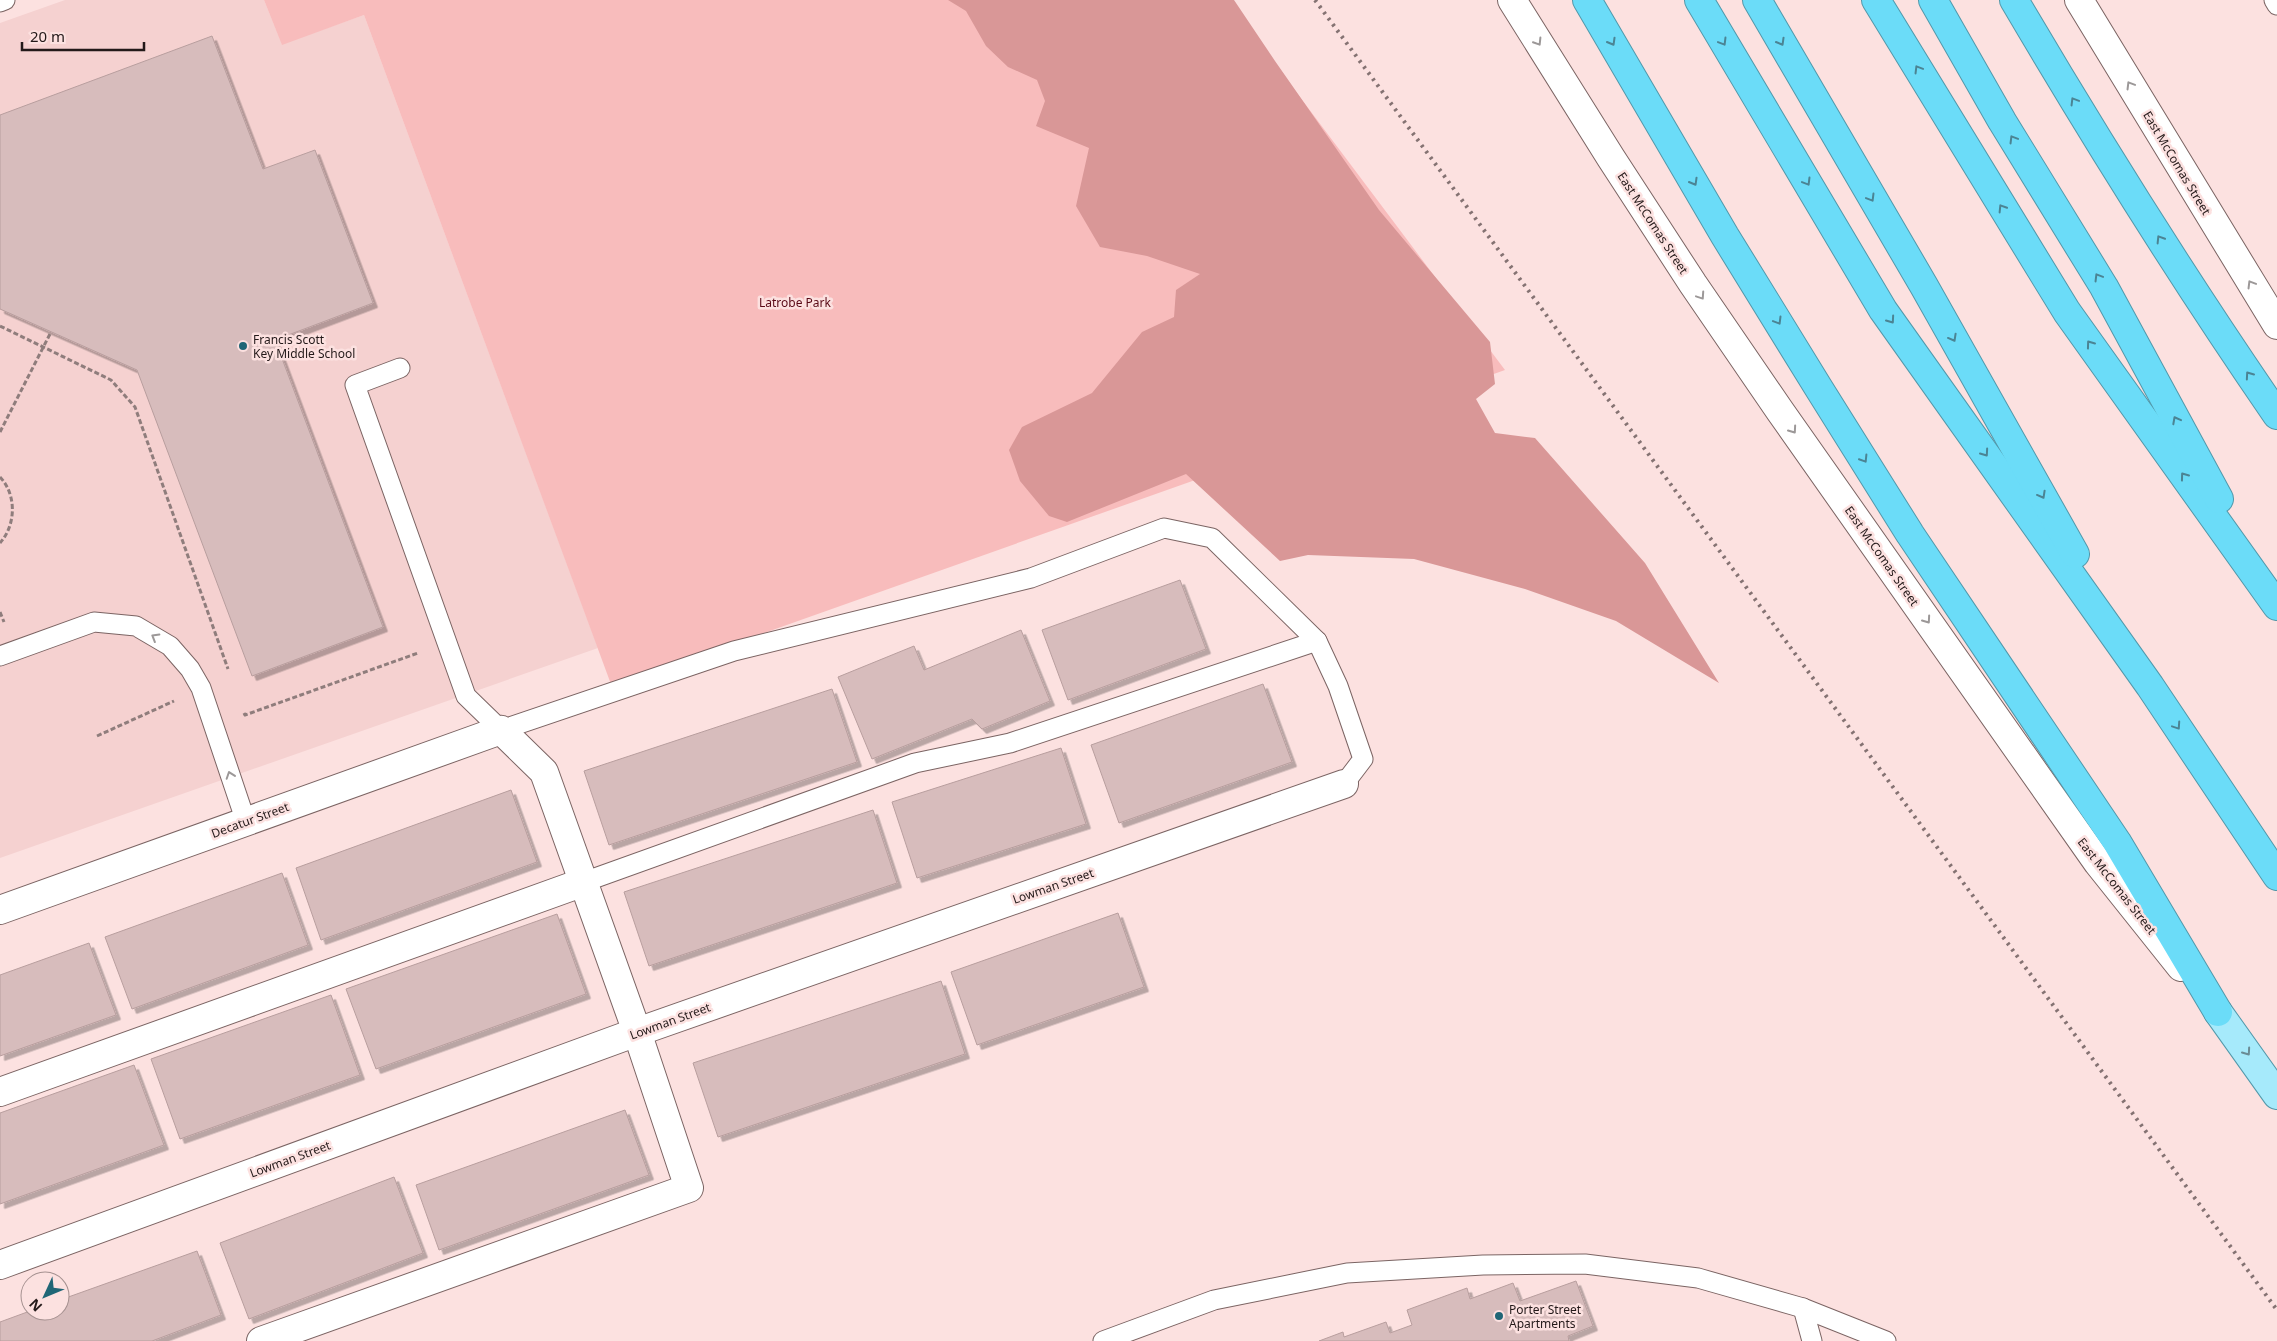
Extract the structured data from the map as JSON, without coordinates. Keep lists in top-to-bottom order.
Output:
{
  "streets": {
    "main road": ["East McComas Street"],
    "street": ["Decatur Street", "Lowman Street"]
  },
  "parks": ["Latrobe Park"],
  "places": ["Francis Scott Key Middle School", "Porter Street Apartments"],
  "scale_bar": "20 m",
  "north": "bottom left"
}
